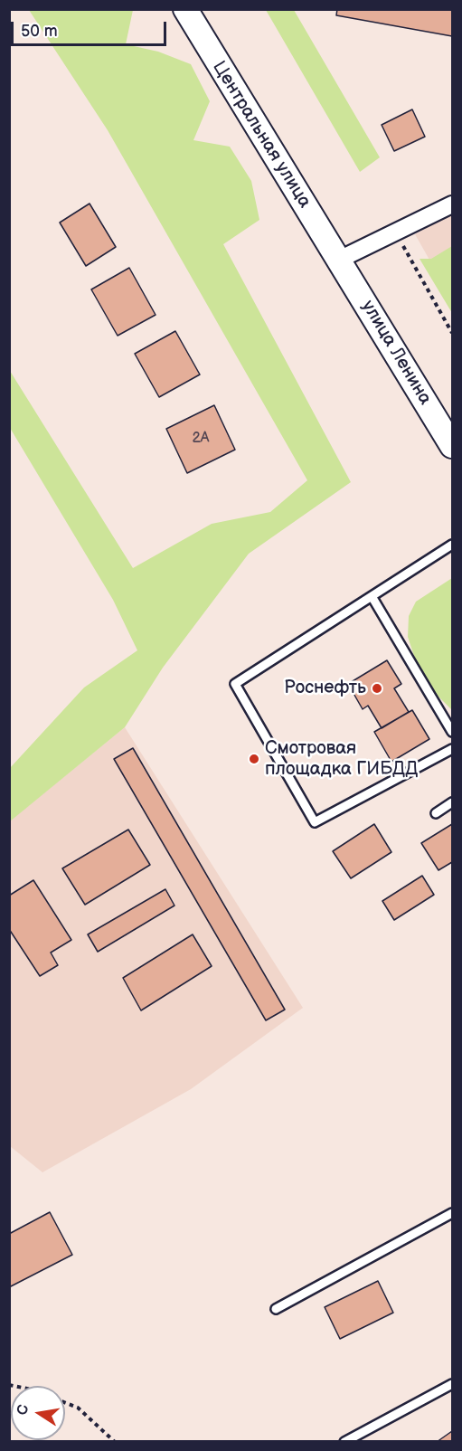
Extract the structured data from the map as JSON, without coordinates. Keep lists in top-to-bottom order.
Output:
{
  "streets": {
    "main road": ["Центральная улица", "улица Ленина"]
  },
  "crossings": [
    ["Центральная улица", "улица Ленина"]
  ],
  "places": ["Роснефть", "Смотровая площадка ГИБДД"],
  "house_numbers": ["2А"],
  "scale_bar": "50 m",
  "north": "left"
}
